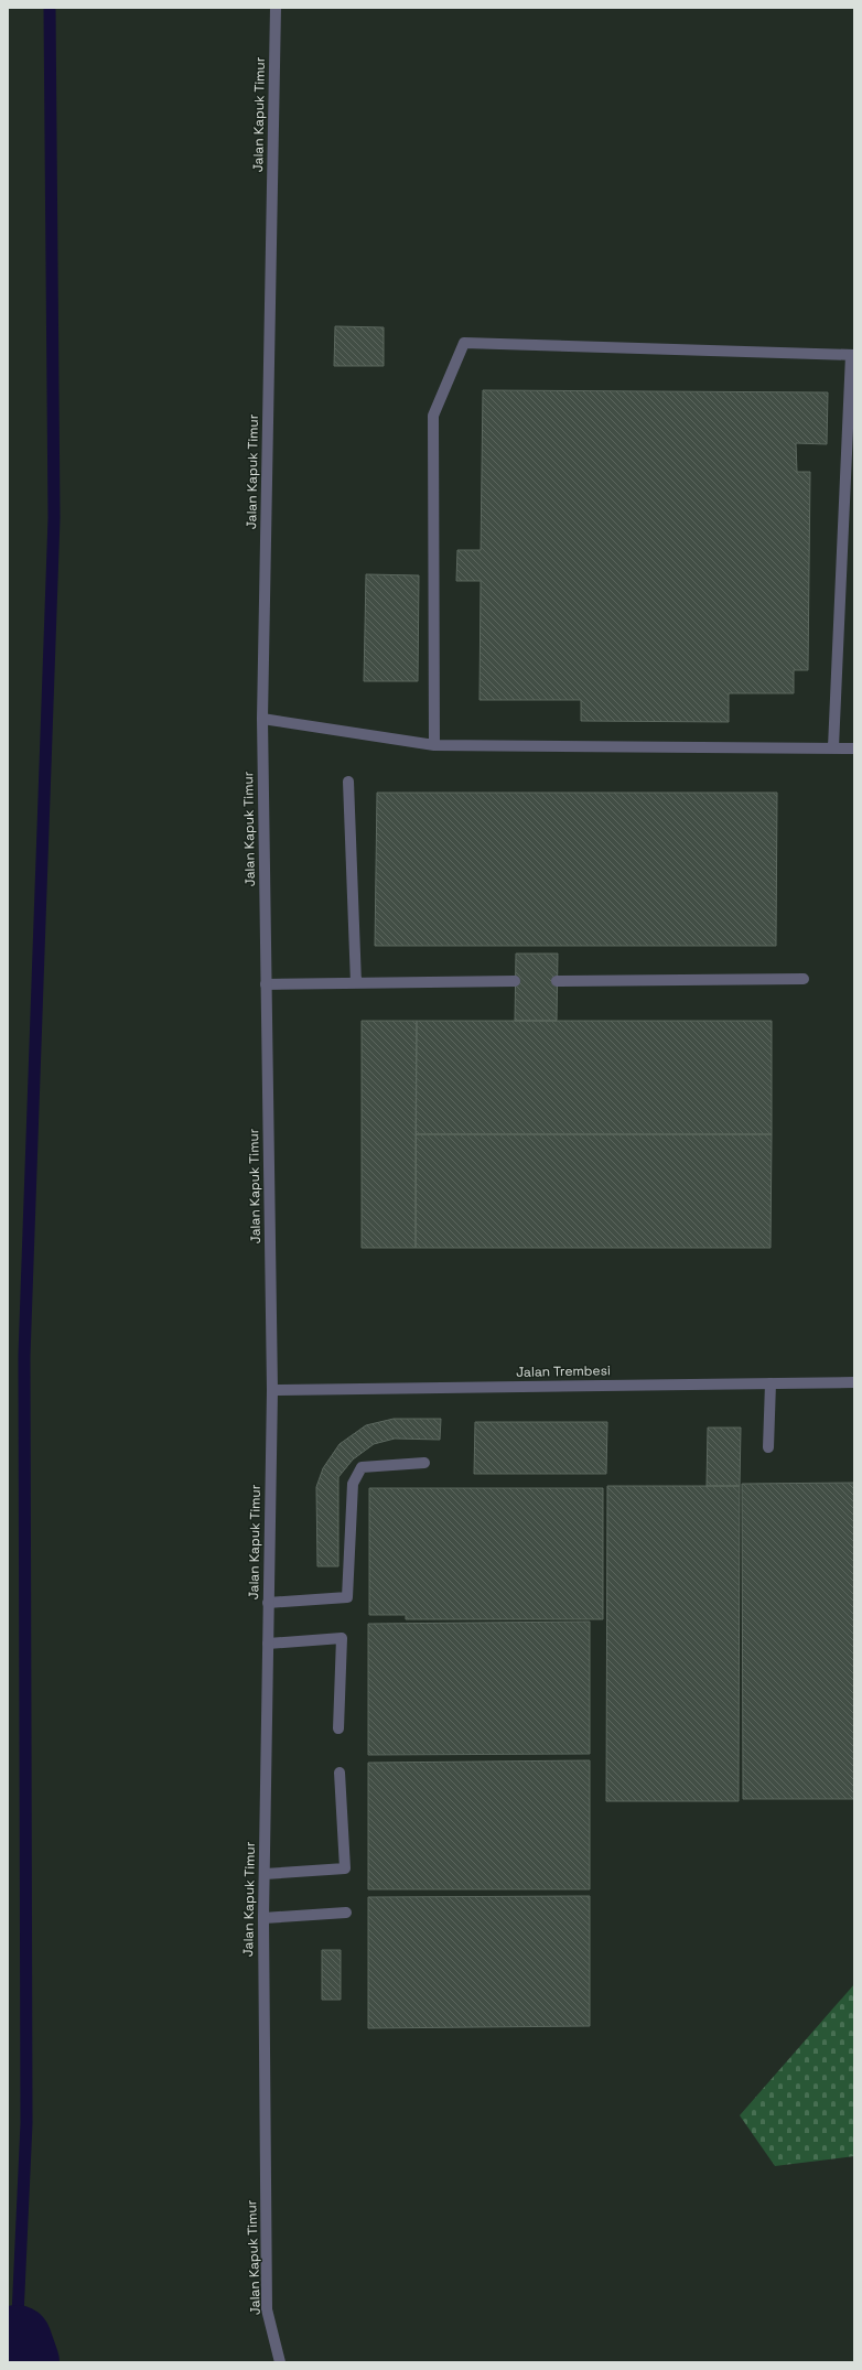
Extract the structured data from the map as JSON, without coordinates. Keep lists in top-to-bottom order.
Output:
{
  "streets": {
    "street": ["Jalan Kapuk Timur", "Jalan Trembesi"]
  },
  "crossings": [
    ["Jalan Kapuk Timur", "Jalan Trembesi"]
  ]
}
